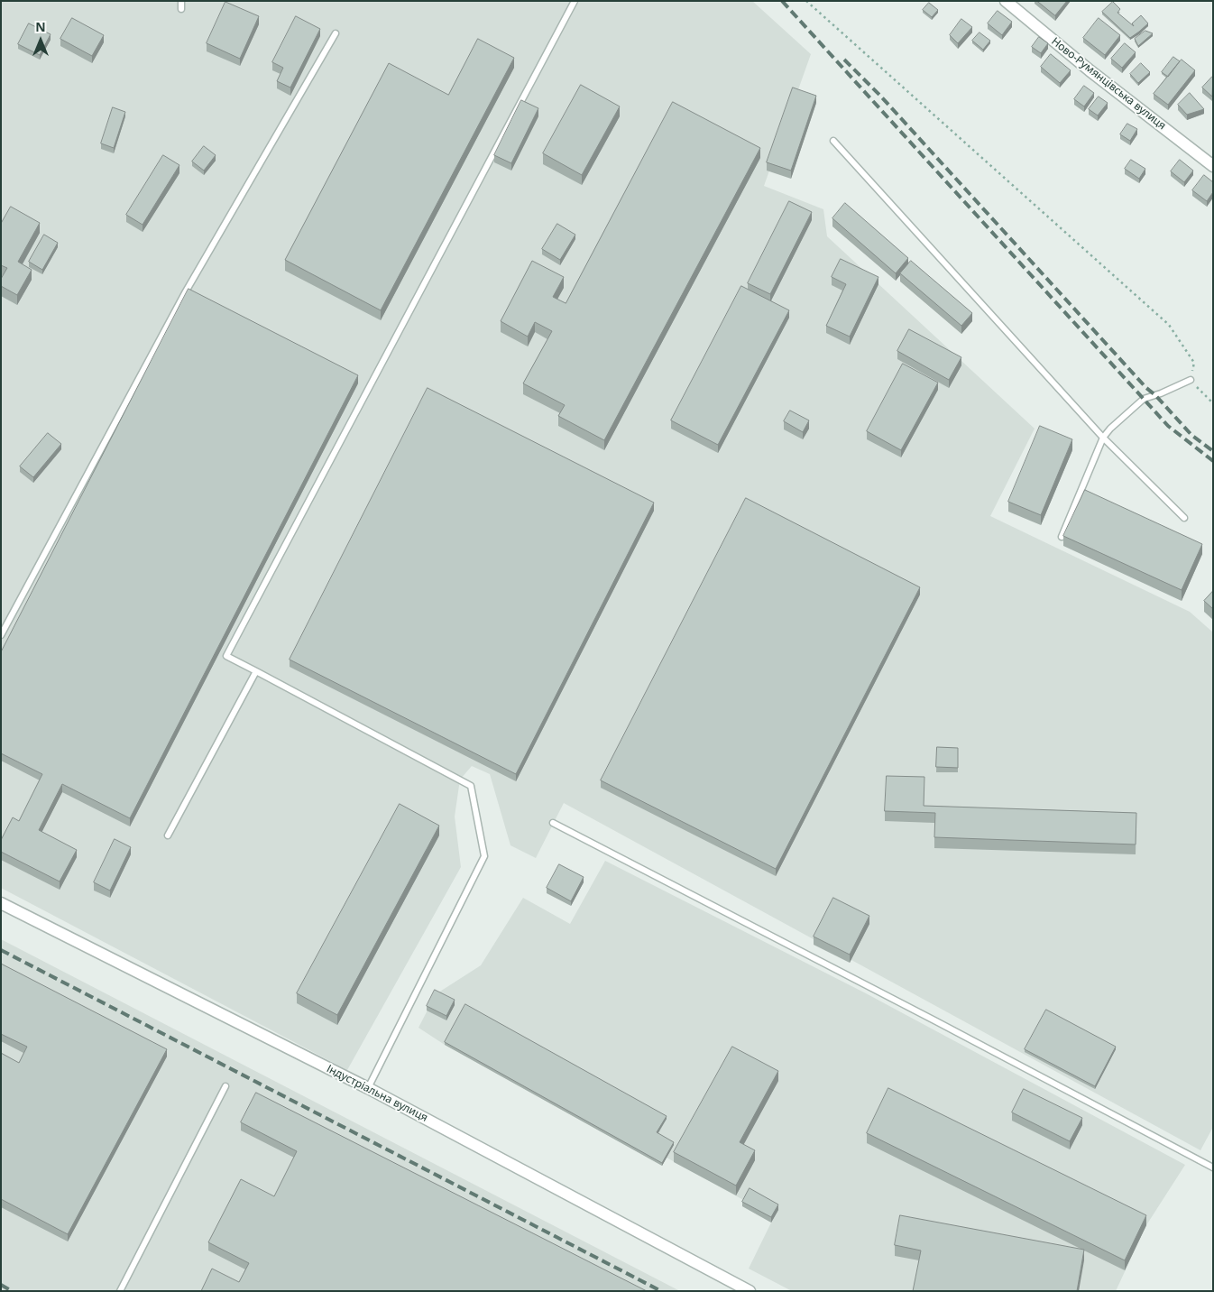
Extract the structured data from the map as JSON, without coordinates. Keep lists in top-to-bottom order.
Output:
{
  "streets": {
    "street": ["Ново-Румянцівська вулиця", "Індустріальна вулиця"]
  },
  "north": "top"
}
